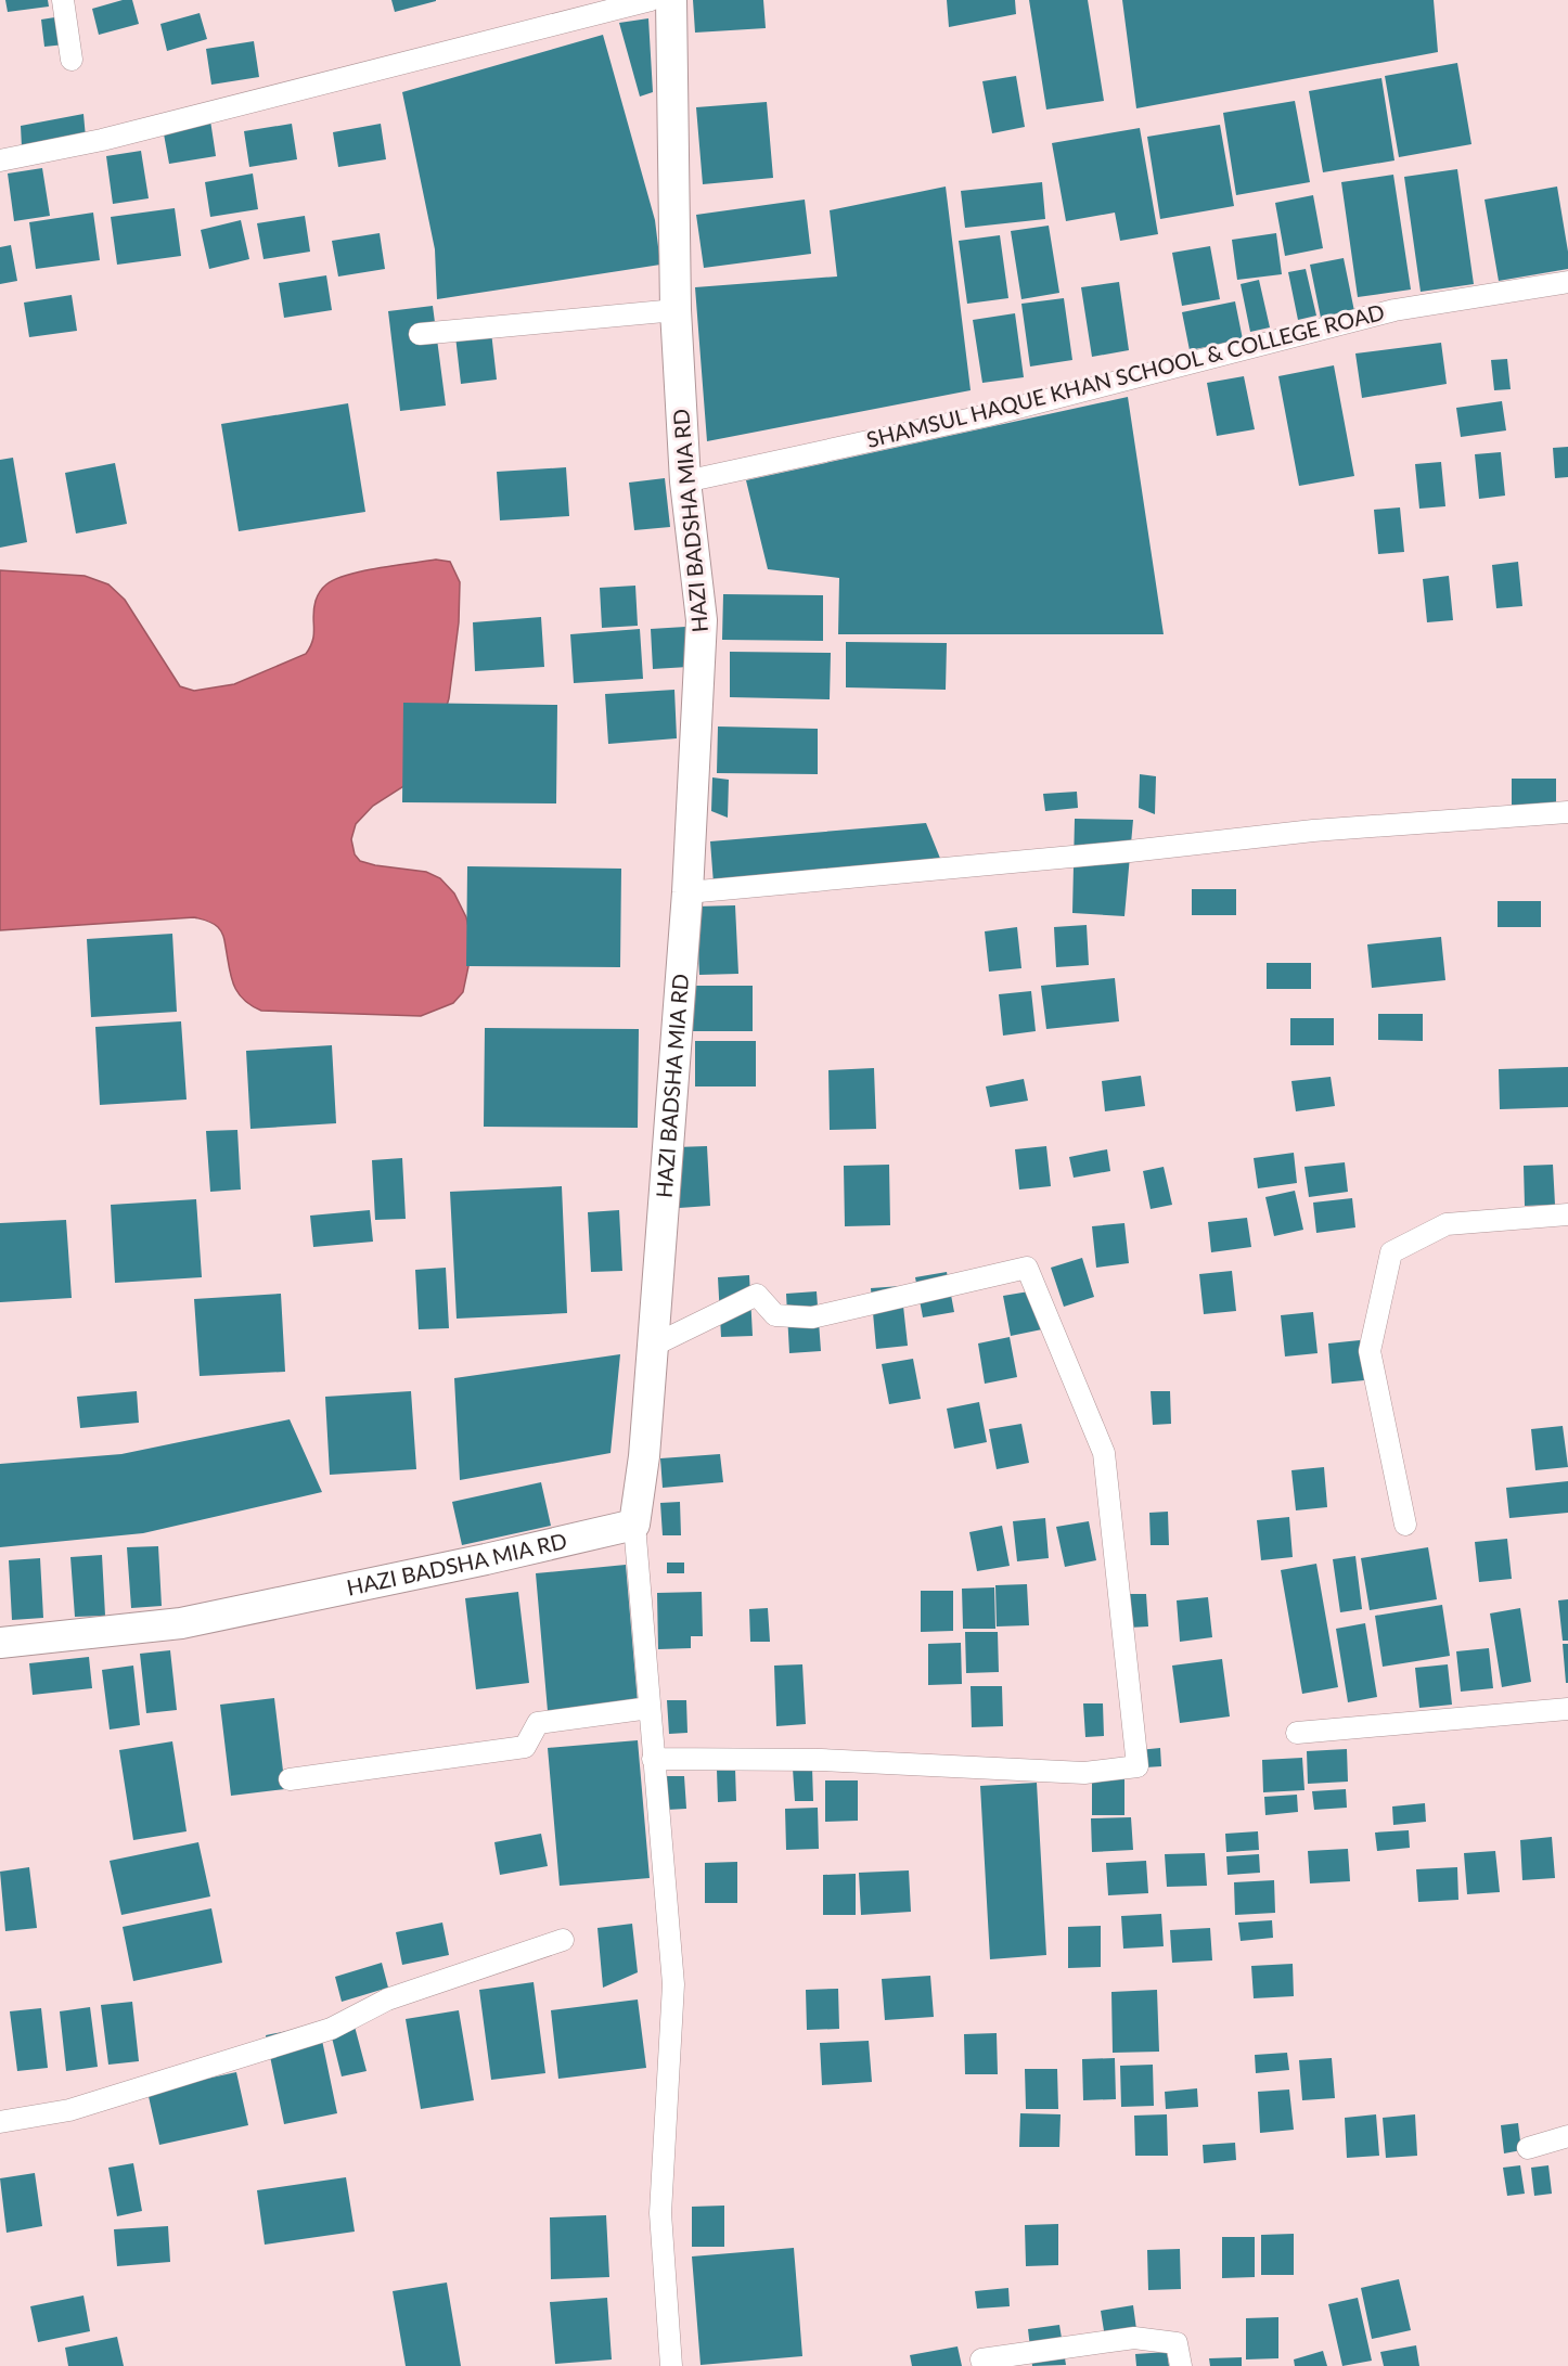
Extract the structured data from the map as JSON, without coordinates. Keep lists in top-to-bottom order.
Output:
{
  "streets": {
    "main road": ["HAZI BADSHA MIA RD"],
    "street": ["SHAMSUL HAQUE KHAN SCHOOL & COLLEGE ROAD"]
  },
  "crossings": [
    ["SHAMSUL HAQUE KHAN SCHOOL & COLLEGE ROAD", "HAZI BADSHA MIA RD"]
  ]
}
